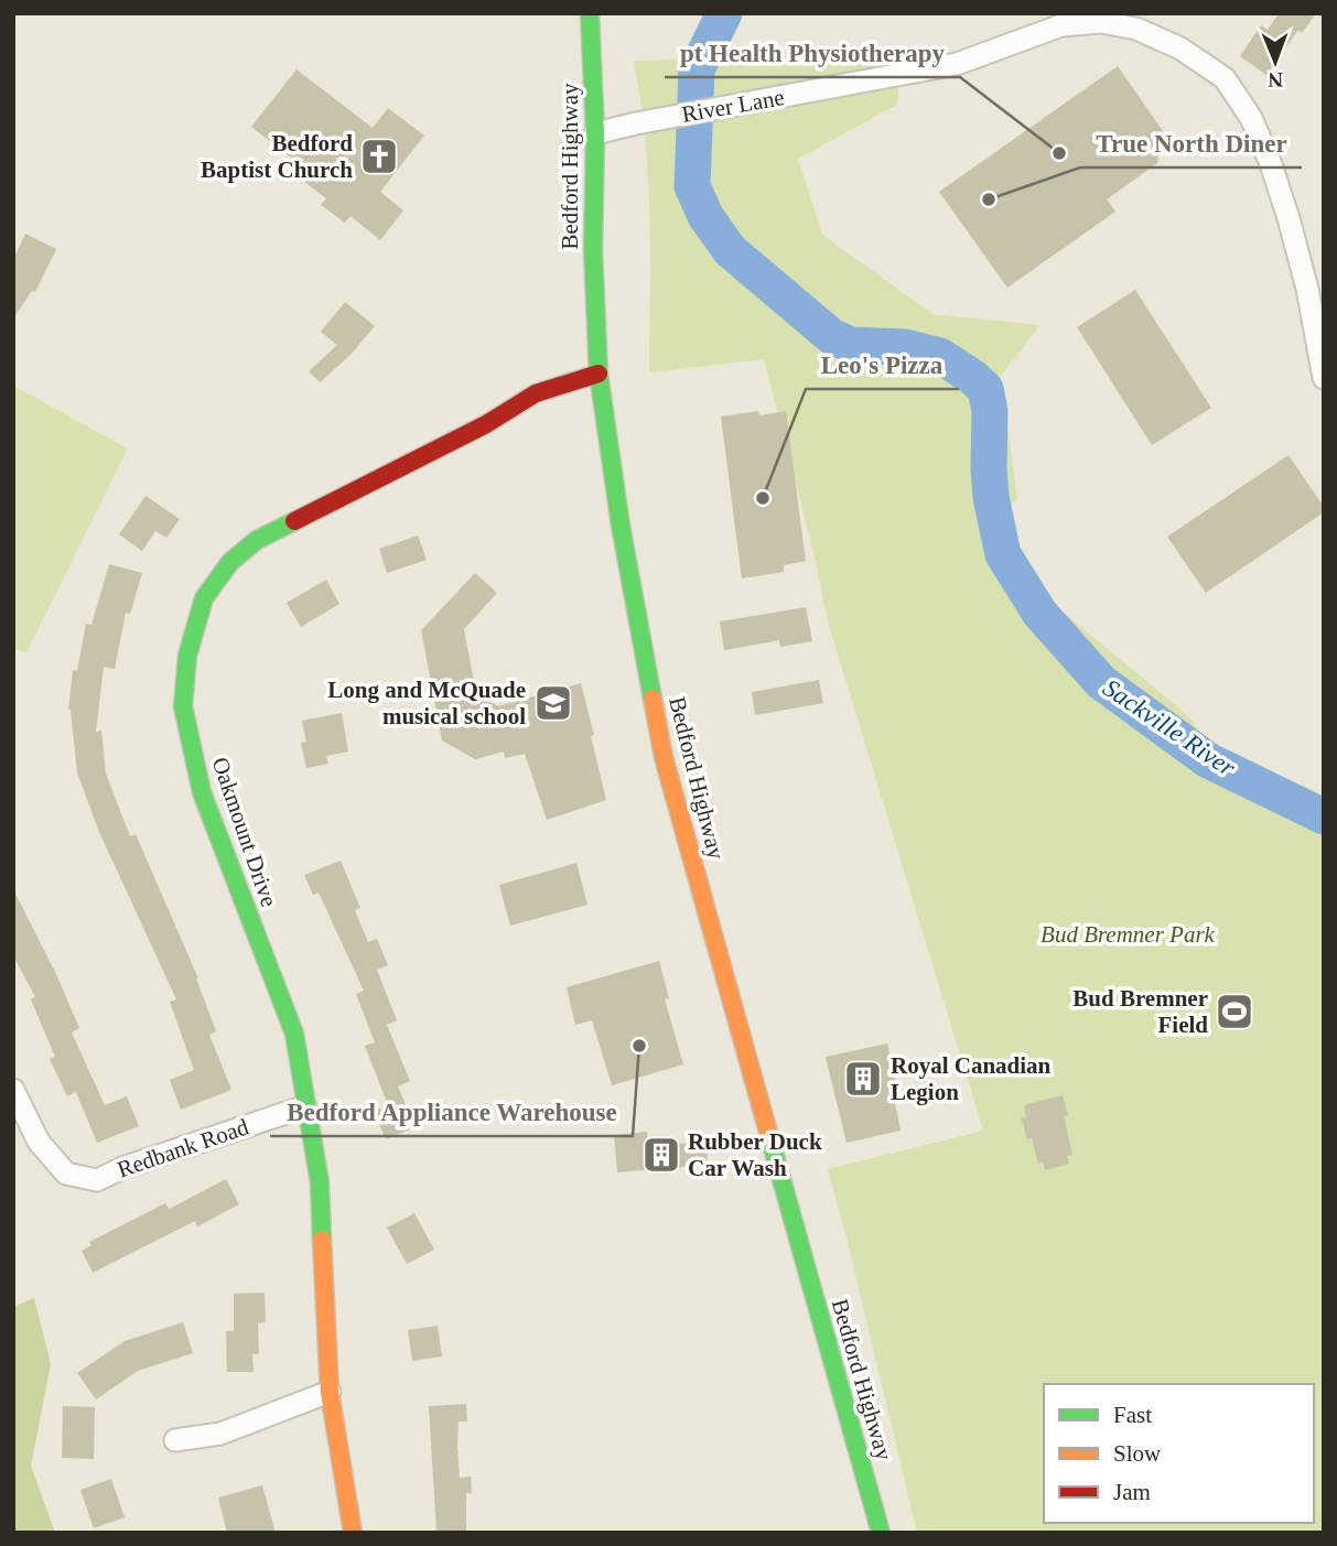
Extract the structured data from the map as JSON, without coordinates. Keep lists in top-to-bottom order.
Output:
{
  "streets": {
    "main road": ["Bedford Highway", "Oakmount Drive"],
    "street": ["River Lane", "Redbank Road"]
  },
  "crossings": [
    ["River Lane", "Bedford Highway"],
    ["Bedford Highway", "Oakmount Drive"],
    ["Oakmount Drive", "Redbank Road"]
  ],
  "water": ["Sackville River"],
  "parks": ["Bud Bremner Park"],
  "places": {
    "other": [
      "pt Health Physiotherapy",
      "True North Diner",
      "Leo's Pizza",
      "Bedford Appliance Warehouse"
    ],
    "church": ["Bedford Baptist Church"],
    "school or university": ["Long and McQuade musical school"],
    "sports": ["Bud Bremner Field"],
    "building": ["Royal Canadian Legion", "Rubber Duck Car Wash"]
  },
  "legend": ["Fast", "Slow", "Jam"],
  "north": "bottom"
}
